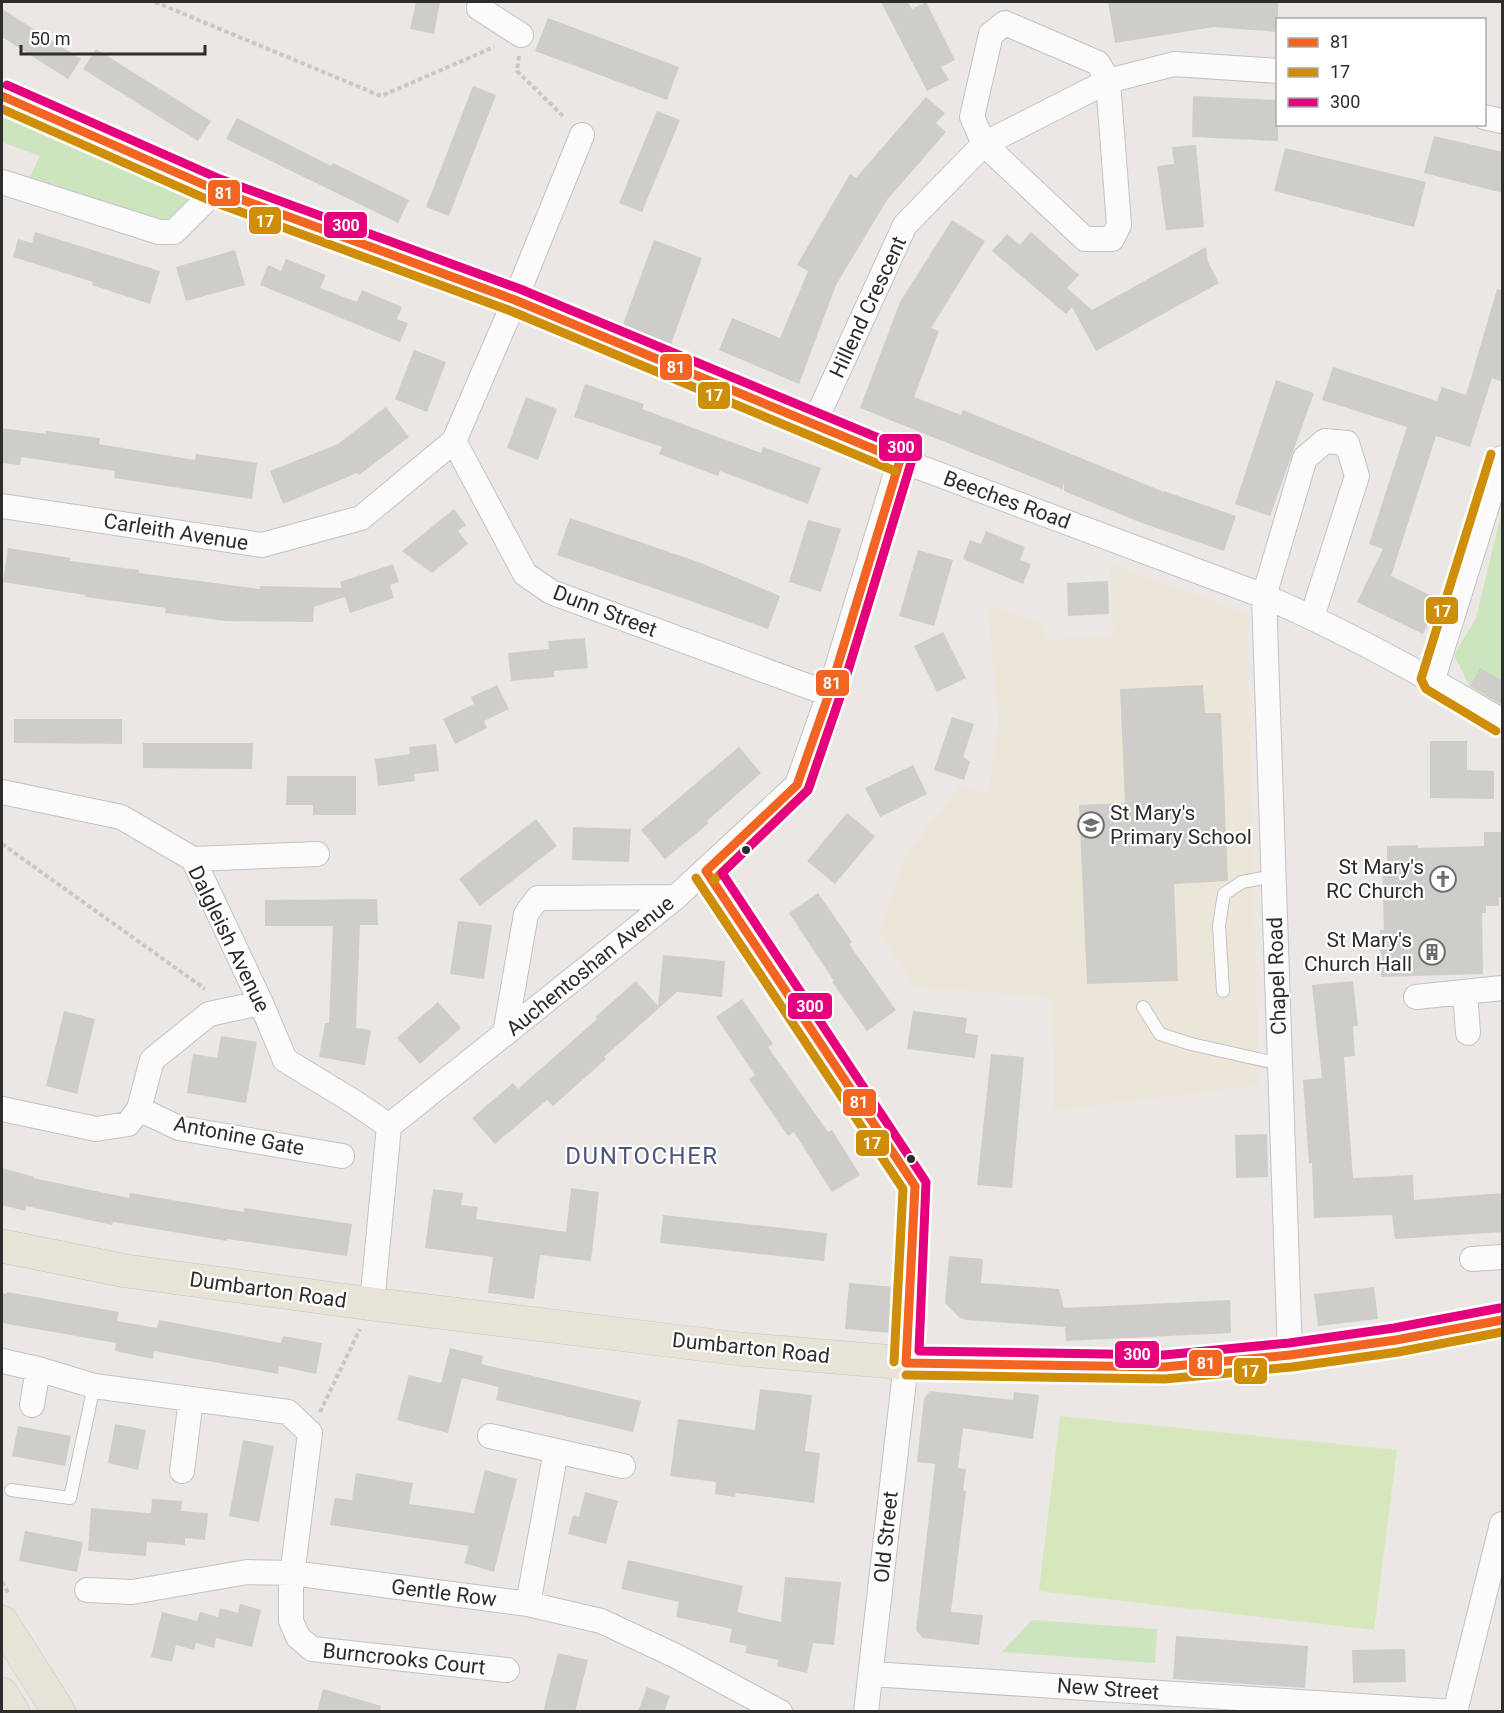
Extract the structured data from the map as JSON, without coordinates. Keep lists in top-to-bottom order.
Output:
{
  "streets": {
    "main road": ["Dumbarton Road"],
    "street": [
      "Hillend Crescent",
      "Beeches Road",
      "Carleith Avenue",
      "Dunn Street",
      "Dalgleish Avenue",
      "Auchentoshan Avenue",
      "Chapel Road",
      "Antonine Gate",
      "Old Street",
      "Gentle Row",
      "Burncrooks Court",
      "New Street"
    ]
  },
  "crossings": [
    ["Hillend Crescent", "Beeches Road"],
    ["Beeches Road", "Carleith Avenue"],
    ["Beeches Road", "Auchentoshan Avenue"],
    ["Beeches Road", "Chapel Road"],
    ["Carleith Avenue", "Dunn Street"],
    ["Dunn Street", "Auchentoshan Avenue"],
    ["Dalgleish Avenue", "Auchentoshan Avenue"],
    ["Auchentoshan Avenue", "Old Street"],
    ["Chapel Road", "Dumbarton Road"],
    ["Dumbarton Road", "Old Street"],
    ["Old Street", "New Street"],
    ["Gentle Row", "Burncrooks Court"]
  ],
  "districts": ["DUNTOCHER"],
  "places": {
    "school or university": ["St Mary's Primary School"],
    "church": ["St Mary's RC Church"],
    "building": ["St Mary's Church Hall"]
  },
  "lines": ["transit line 300", "transit line 81", "transit line 17"],
  "legend": ["81", "17", "300"],
  "scale_bar": "50 m"
}
